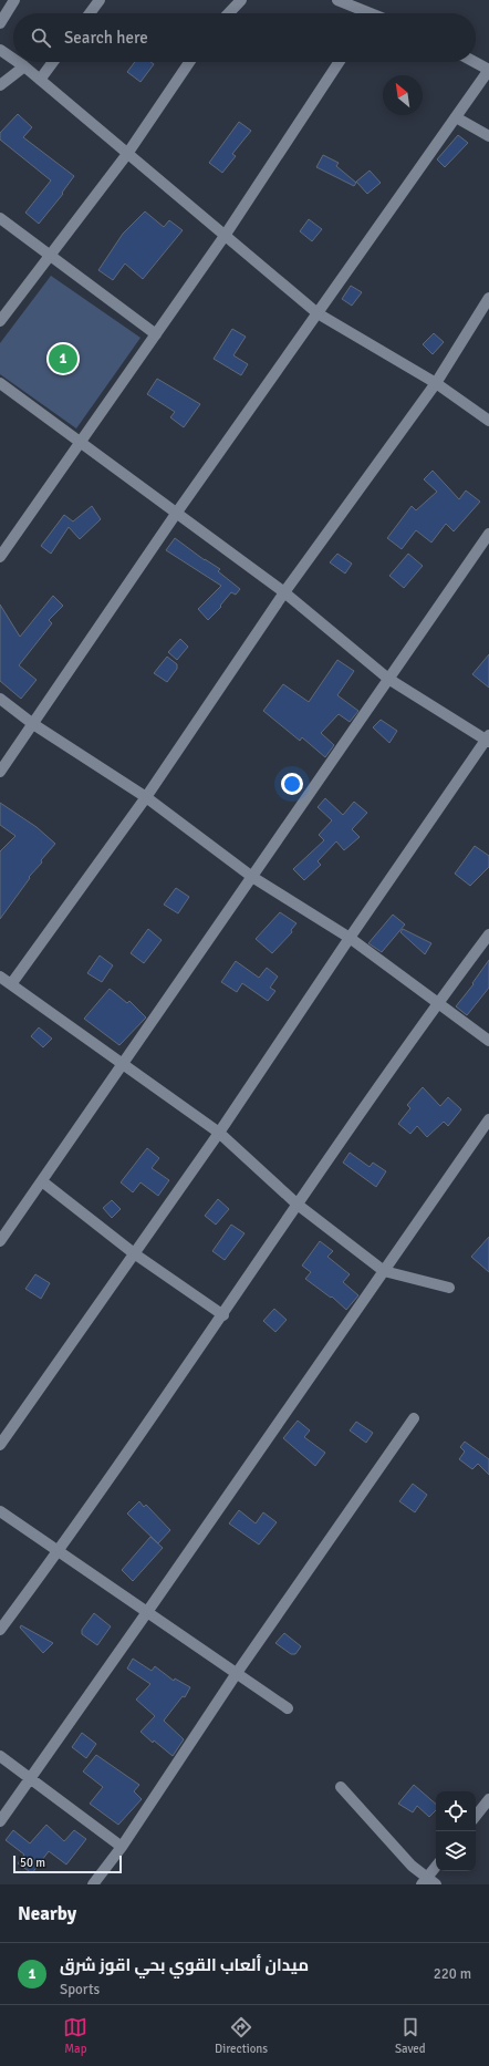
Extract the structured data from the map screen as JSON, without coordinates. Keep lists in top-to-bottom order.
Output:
{
  "scale_bar": "50 m",
  "north": "top left",
  "page": {
    "search": "Search here",
    "pins": "1",
    "scale": "50 m",
    "heading": "Nearby",
    "list": [
      {
        "mark": "1",
        "name": "ميدان ألعاب القوي بحي اقوز شرق",
        "note": "Sports",
        "value": "220 m"
      }
    ],
    "nav": ["Map", "Directions", "Saved"]
  }
}
